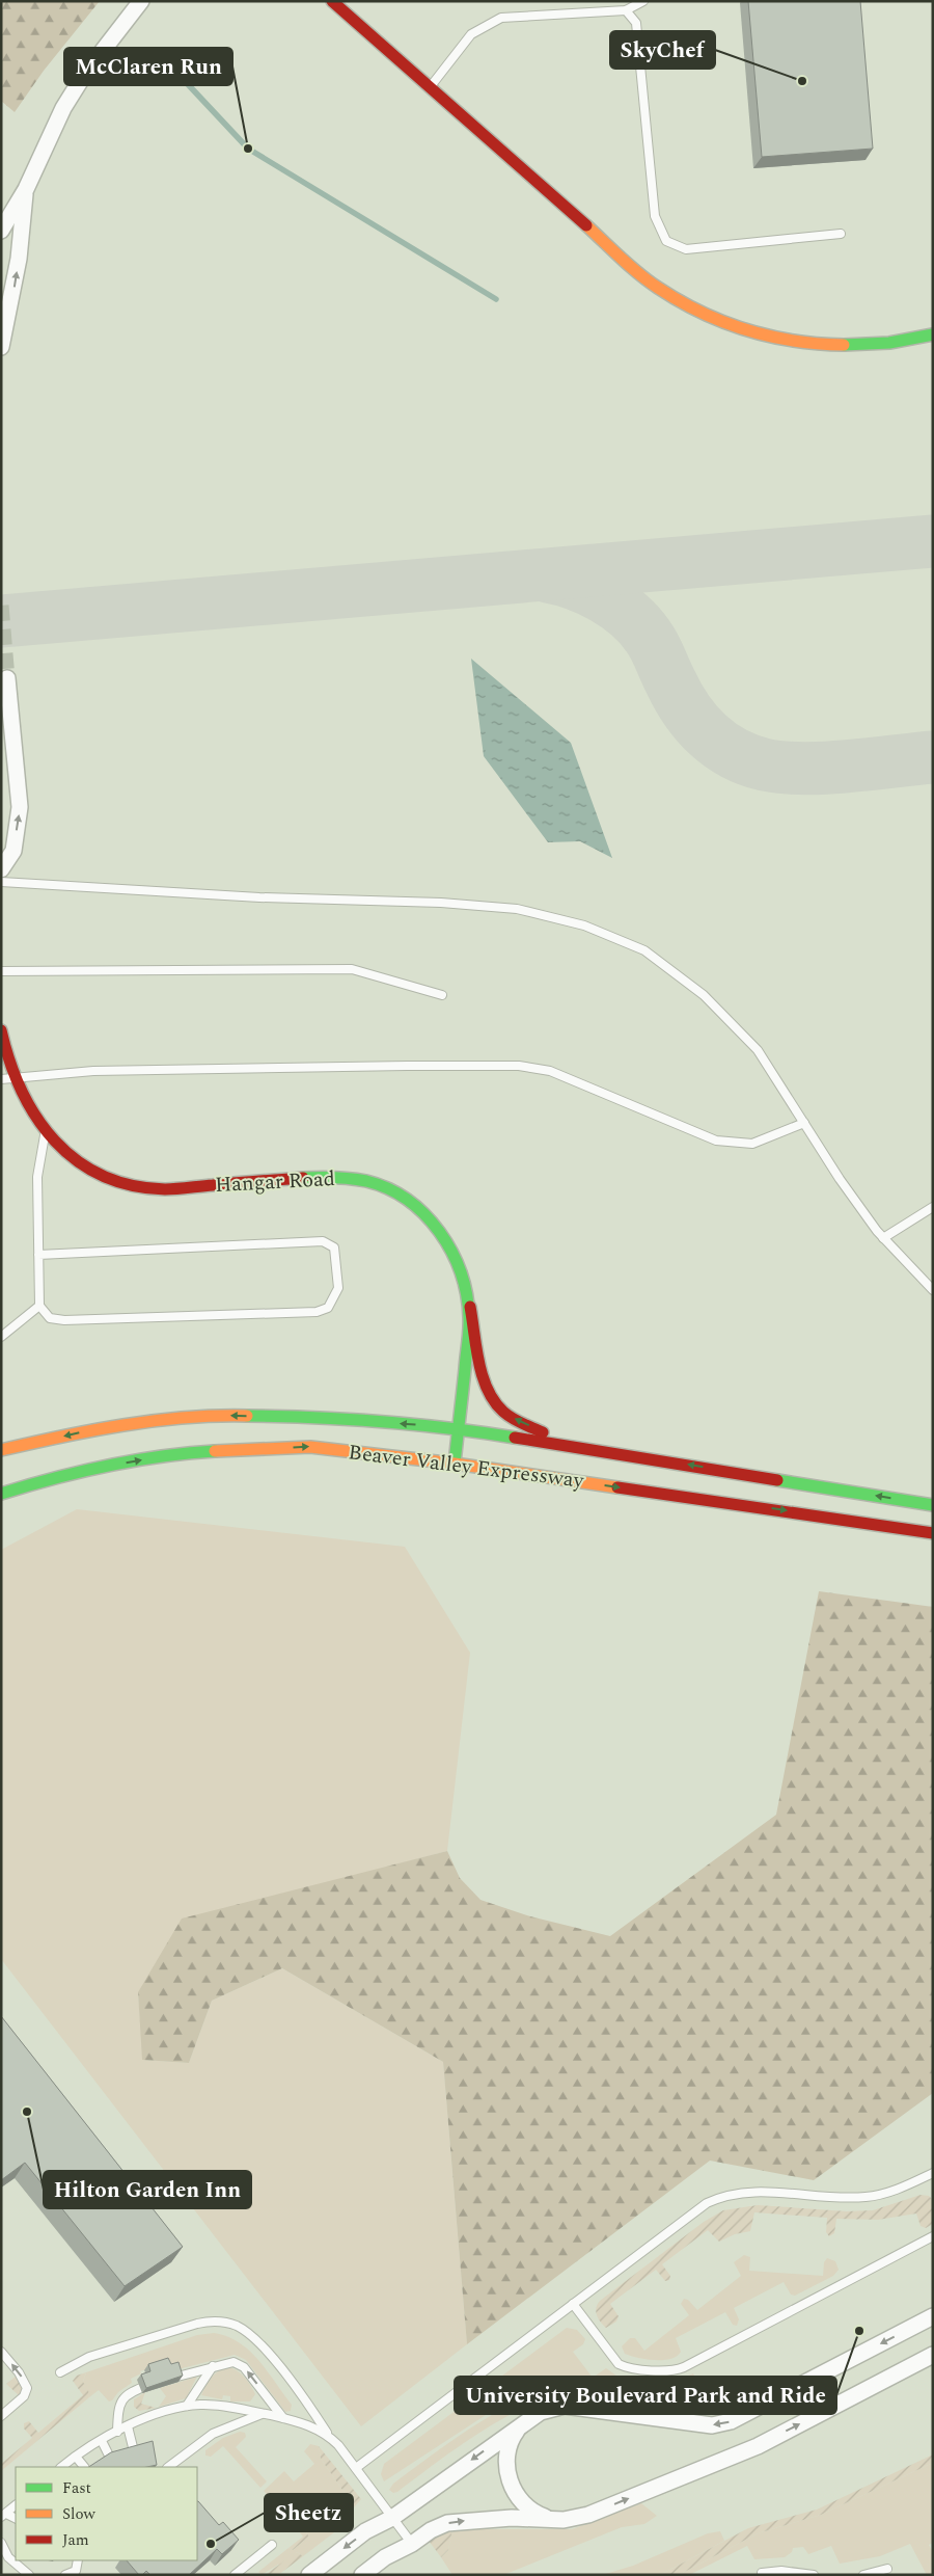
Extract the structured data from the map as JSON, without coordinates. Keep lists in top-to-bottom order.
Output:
{
  "streets": {
    "main road": ["Hangar Road", "Beaver Valley Expressway"]
  },
  "crossings": [
    ["Hangar Road", "Beaver Valley Expressway"]
  ],
  "places": [
    "SkyChef",
    "McClaren Run",
    "Hilton Garden Inn",
    "University Boulevard Park and Ride",
    "Sheetz"
  ],
  "legend": ["Fast", "Slow", "Jam"]
}
